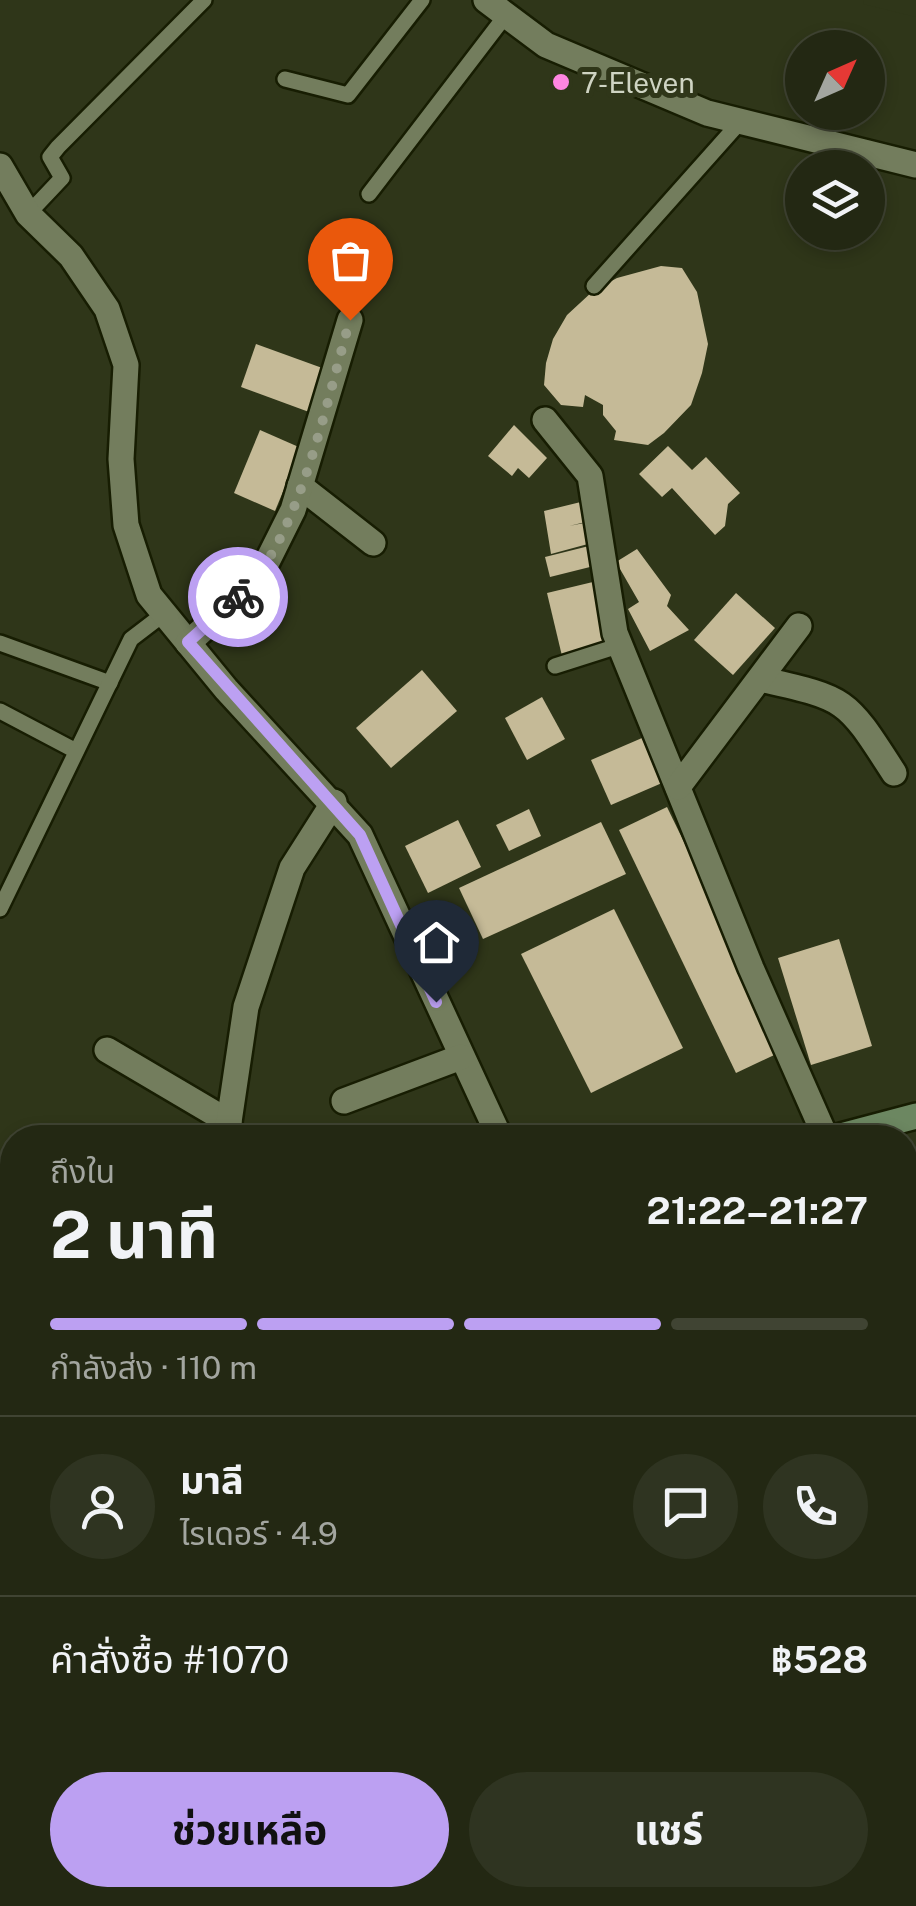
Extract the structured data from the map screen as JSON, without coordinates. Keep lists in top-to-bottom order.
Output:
{
  "places": ["7-Eleven"],
  "north": "top right",
  "page": {
    "heading": ["2 นาที", "ถึงใน", "21:22–21:27"],
    "panel": [
      "มาลี",
      "ไรเดอร์ · 4.9",
      "คำสั่งซื้อ #1070",
      "฿528"
    ],
    "bar": "กำลังส่ง · 110 m",
    "buttons": ["ช่วยเหลือ", "แชร์"]
  }
}
